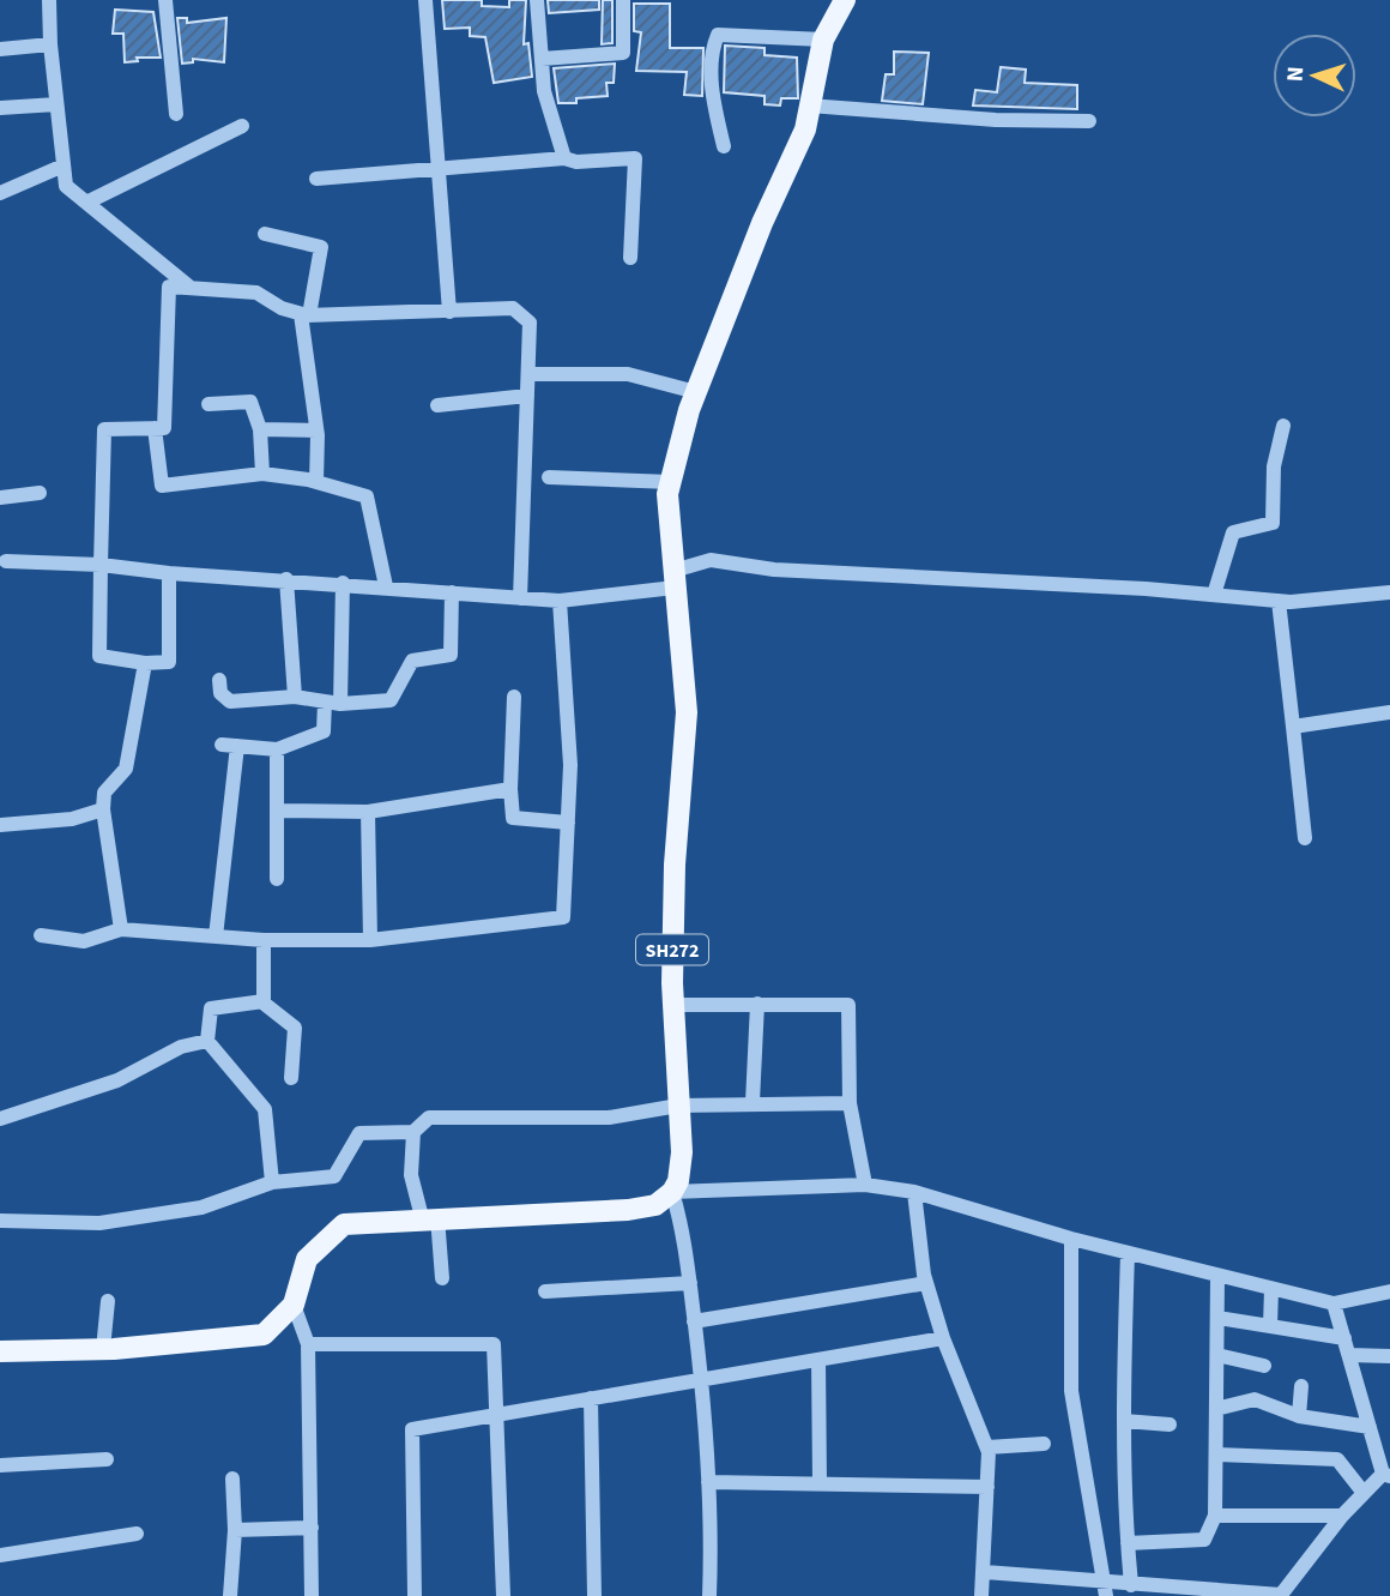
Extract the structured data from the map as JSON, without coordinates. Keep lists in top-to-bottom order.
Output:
{
  "streets": {
    "main road": ["SH272"]
  },
  "north": "left"
}
